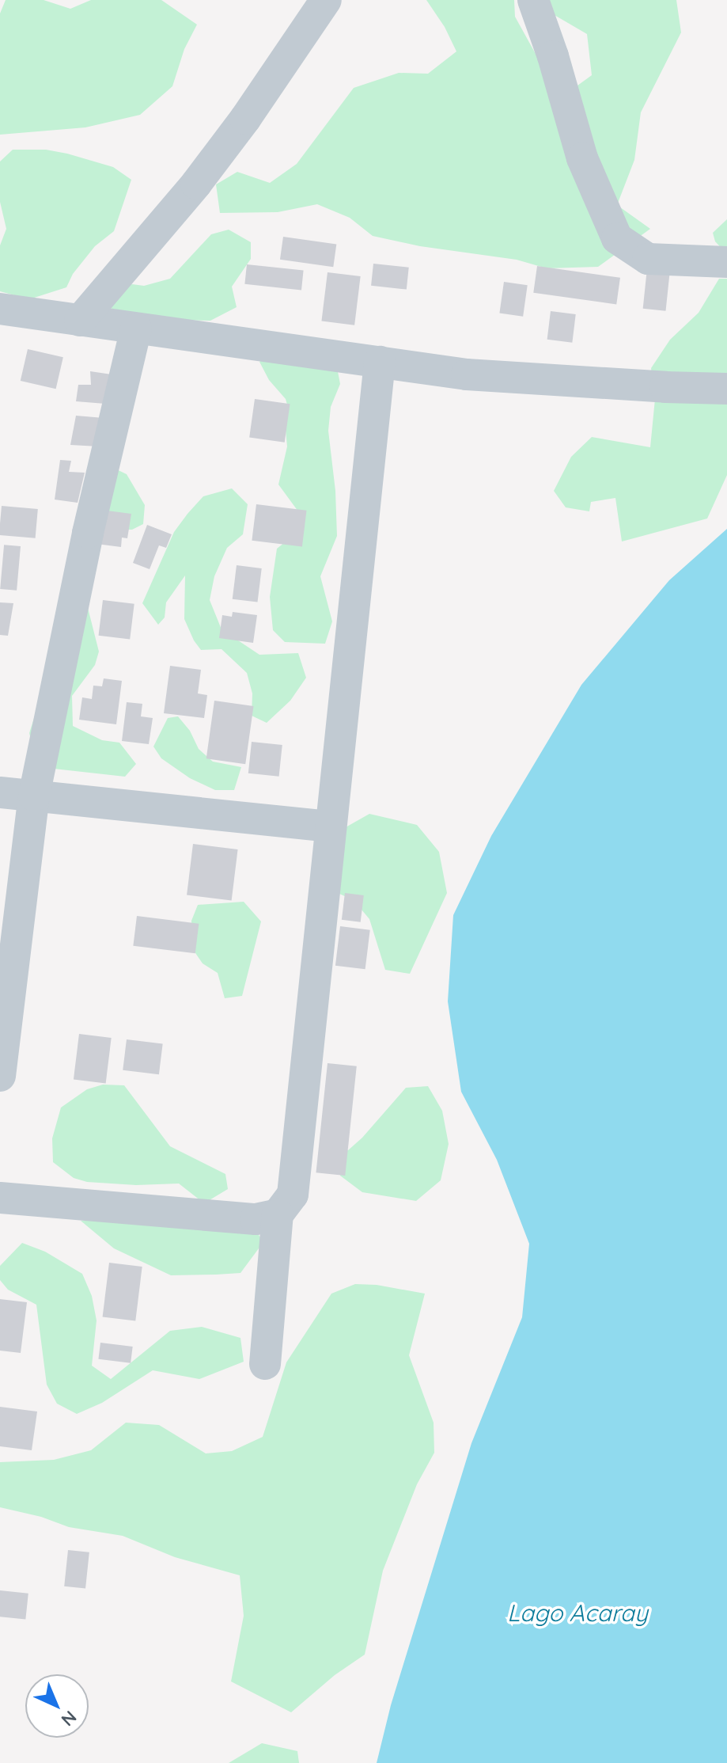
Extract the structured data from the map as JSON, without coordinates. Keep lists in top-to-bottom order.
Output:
{
  "water": ["Lago Acaray"],
  "north": "bottom right"
}
